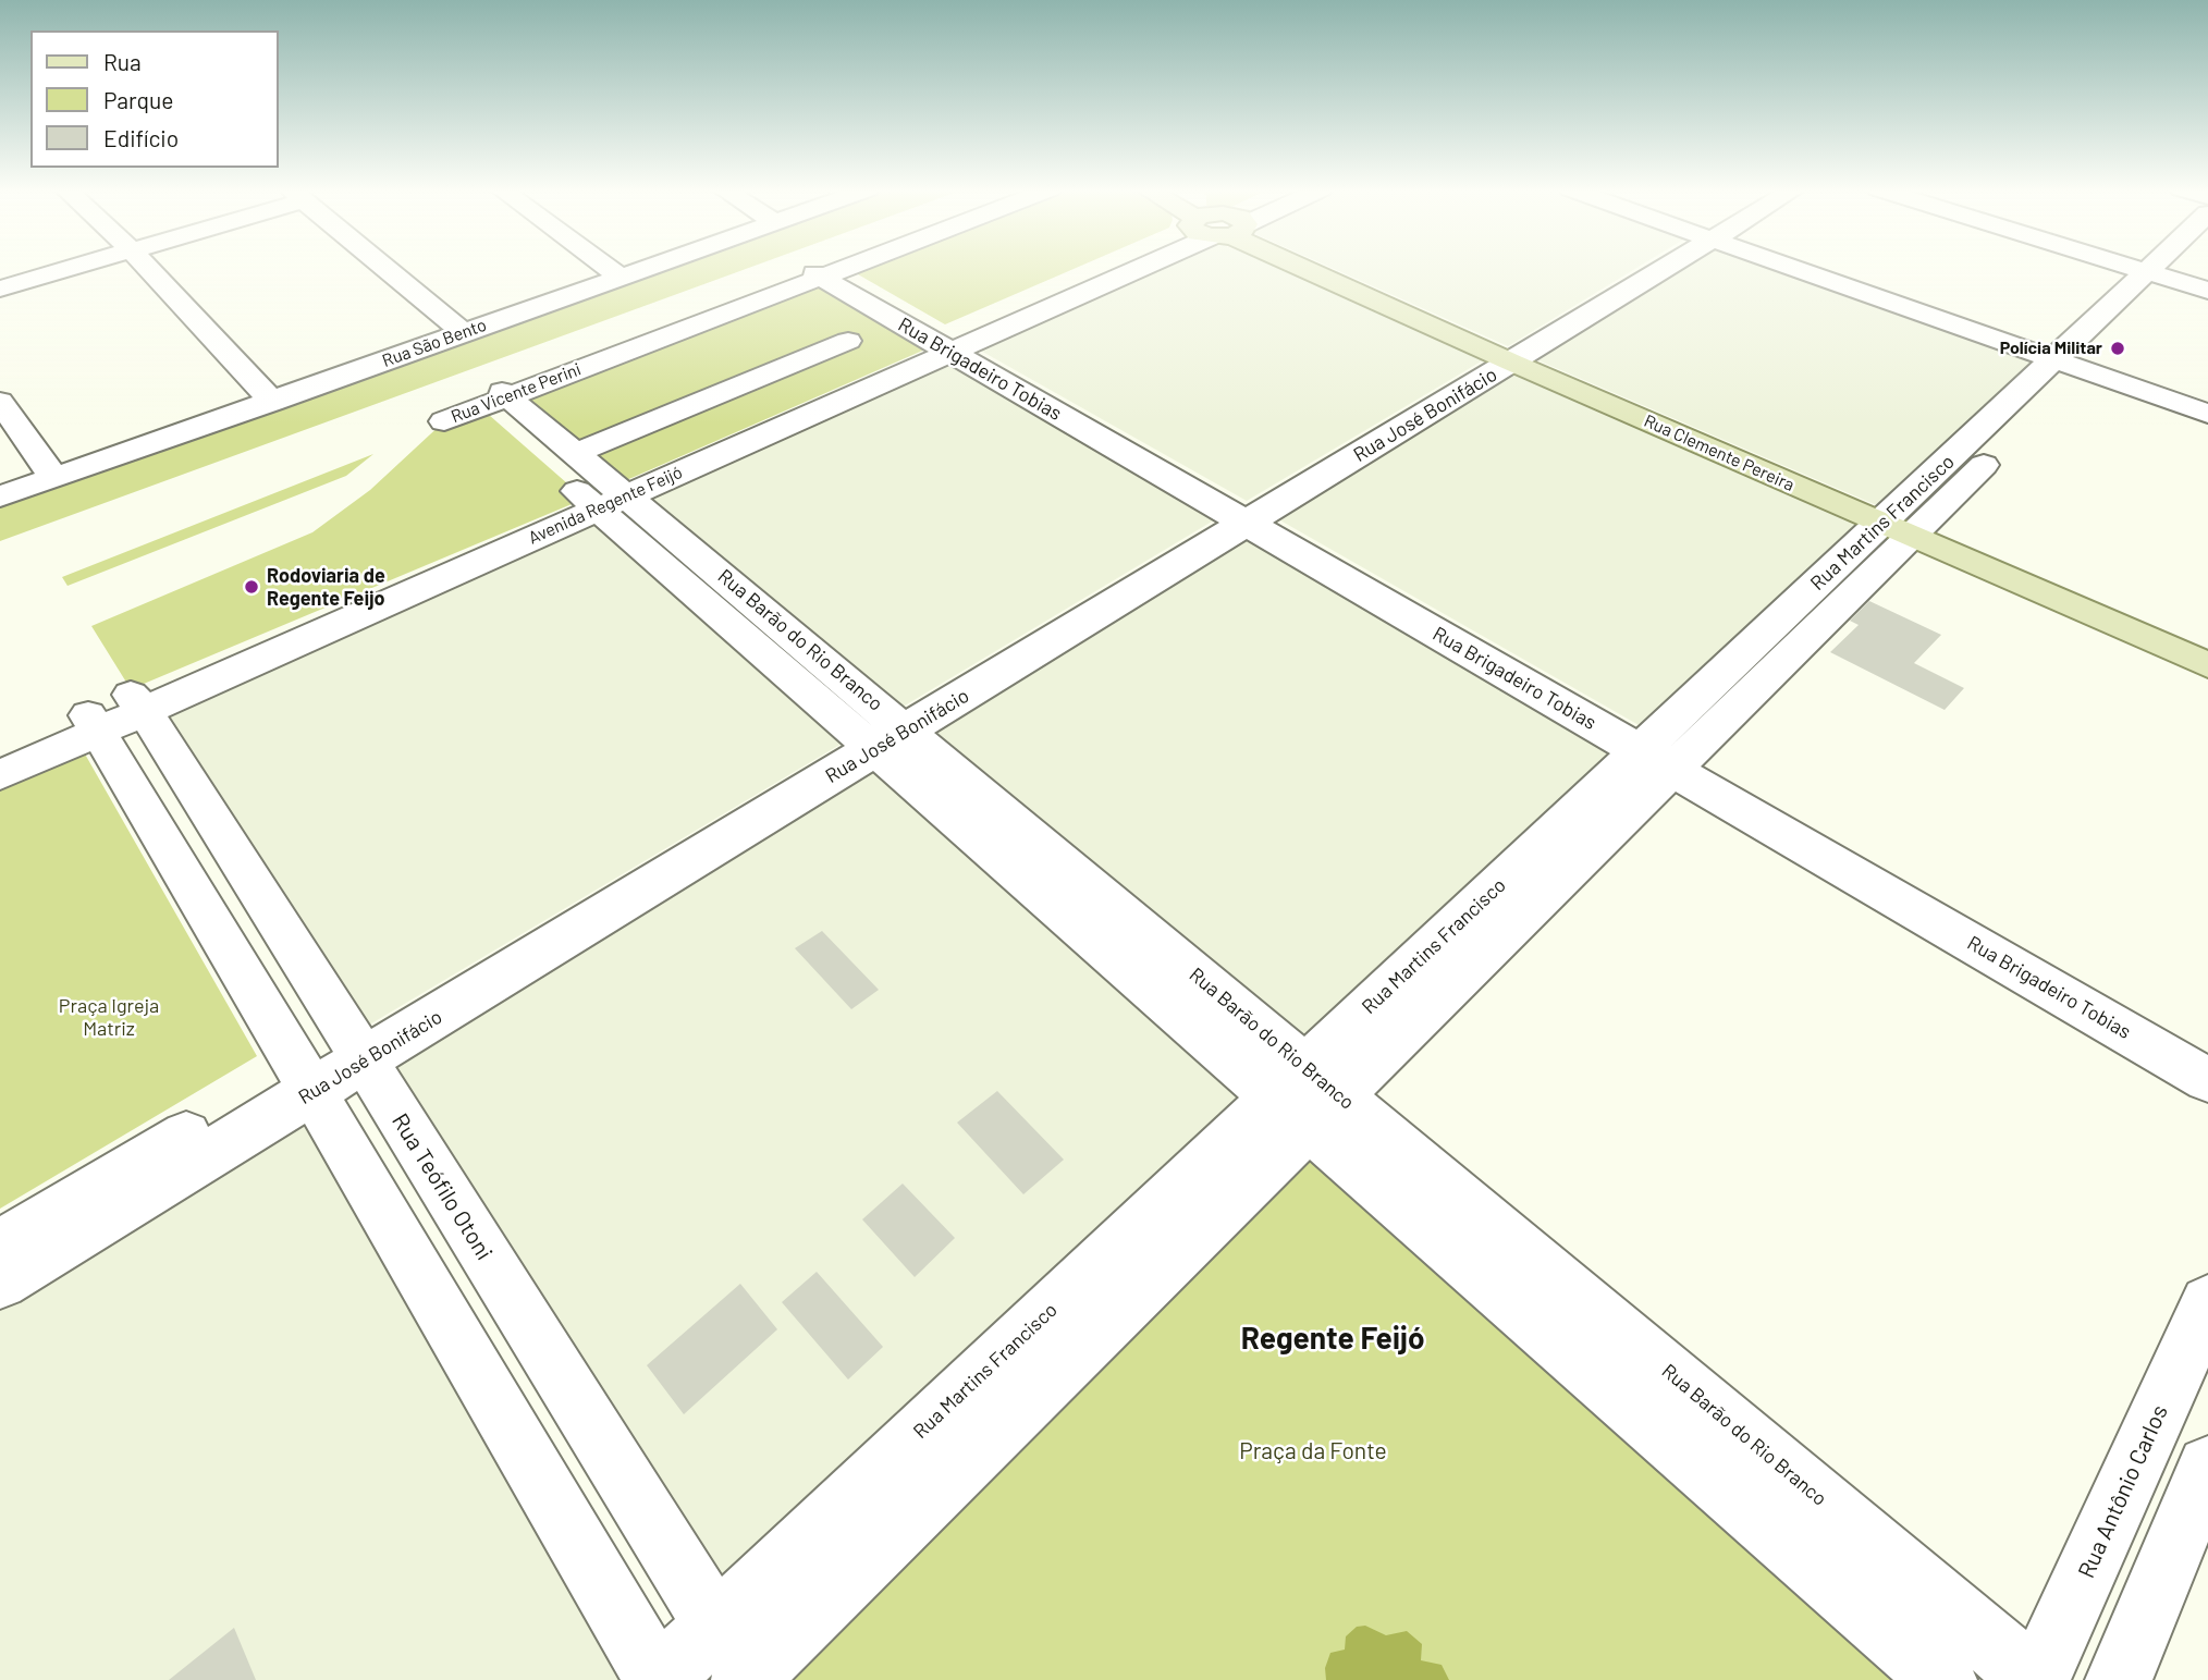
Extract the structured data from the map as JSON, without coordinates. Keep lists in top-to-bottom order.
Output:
{
  "streets": {
    "main road": ["Rua Clemente Pereira"],
    "street": [
      "Rua São Bento",
      "Rua Brigadeiro Tobias",
      "Rua Vicente Perini",
      "Rua José Bonifácio",
      "Avenida Regente Feijó",
      "Rua Martins Francisco",
      "Rua Barão do Rio Branco",
      "Rua Teófilo Otoni",
      "Rua Antônio Carlos"
    ]
  },
  "crossings": [
    ["Rua Brigadeiro Tobias", "Rua Vicente Perini"],
    ["Rua Brigadeiro Tobias", "Rua José Bonifácio"],
    ["Rua Brigadeiro Tobias", "Avenida Regente Feijó"],
    ["Rua Brigadeiro Tobias", "Rua Martins Francisco"],
    ["Rua Vicente Perini", "Rua Barão do Rio Branco"],
    ["Rua José Bonifácio", "Rua Clemente Pereira"],
    ["Rua José Bonifácio", "Rua Barão do Rio Branco"],
    ["Rua José Bonifácio", "Rua Teófilo Otoni"],
    ["Rua Clemente Pereira", "Rua Martins Francisco"],
    ["Avenida Regente Feijó", "Rua Barão do Rio Branco"],
    ["Avenida Regente Feijó", "Rua Teófilo Otoni"],
    ["Rua Martins Francisco", "Rua Barão do Rio Branco"],
    ["Rua Martins Francisco", "Rua Teófilo Otoni"],
    ["Rua Barão do Rio Branco", "Rua Antônio Carlos"]
  ],
  "districts": ["Regente Feijó"],
  "parks": ["Praça Igreja Matriz", "Praça da Fonte"],
  "places": ["Polícia Militar", "Rodoviaria de Regente Feijo"],
  "legend": ["Rua", "Parque", "Edifício"]
}
